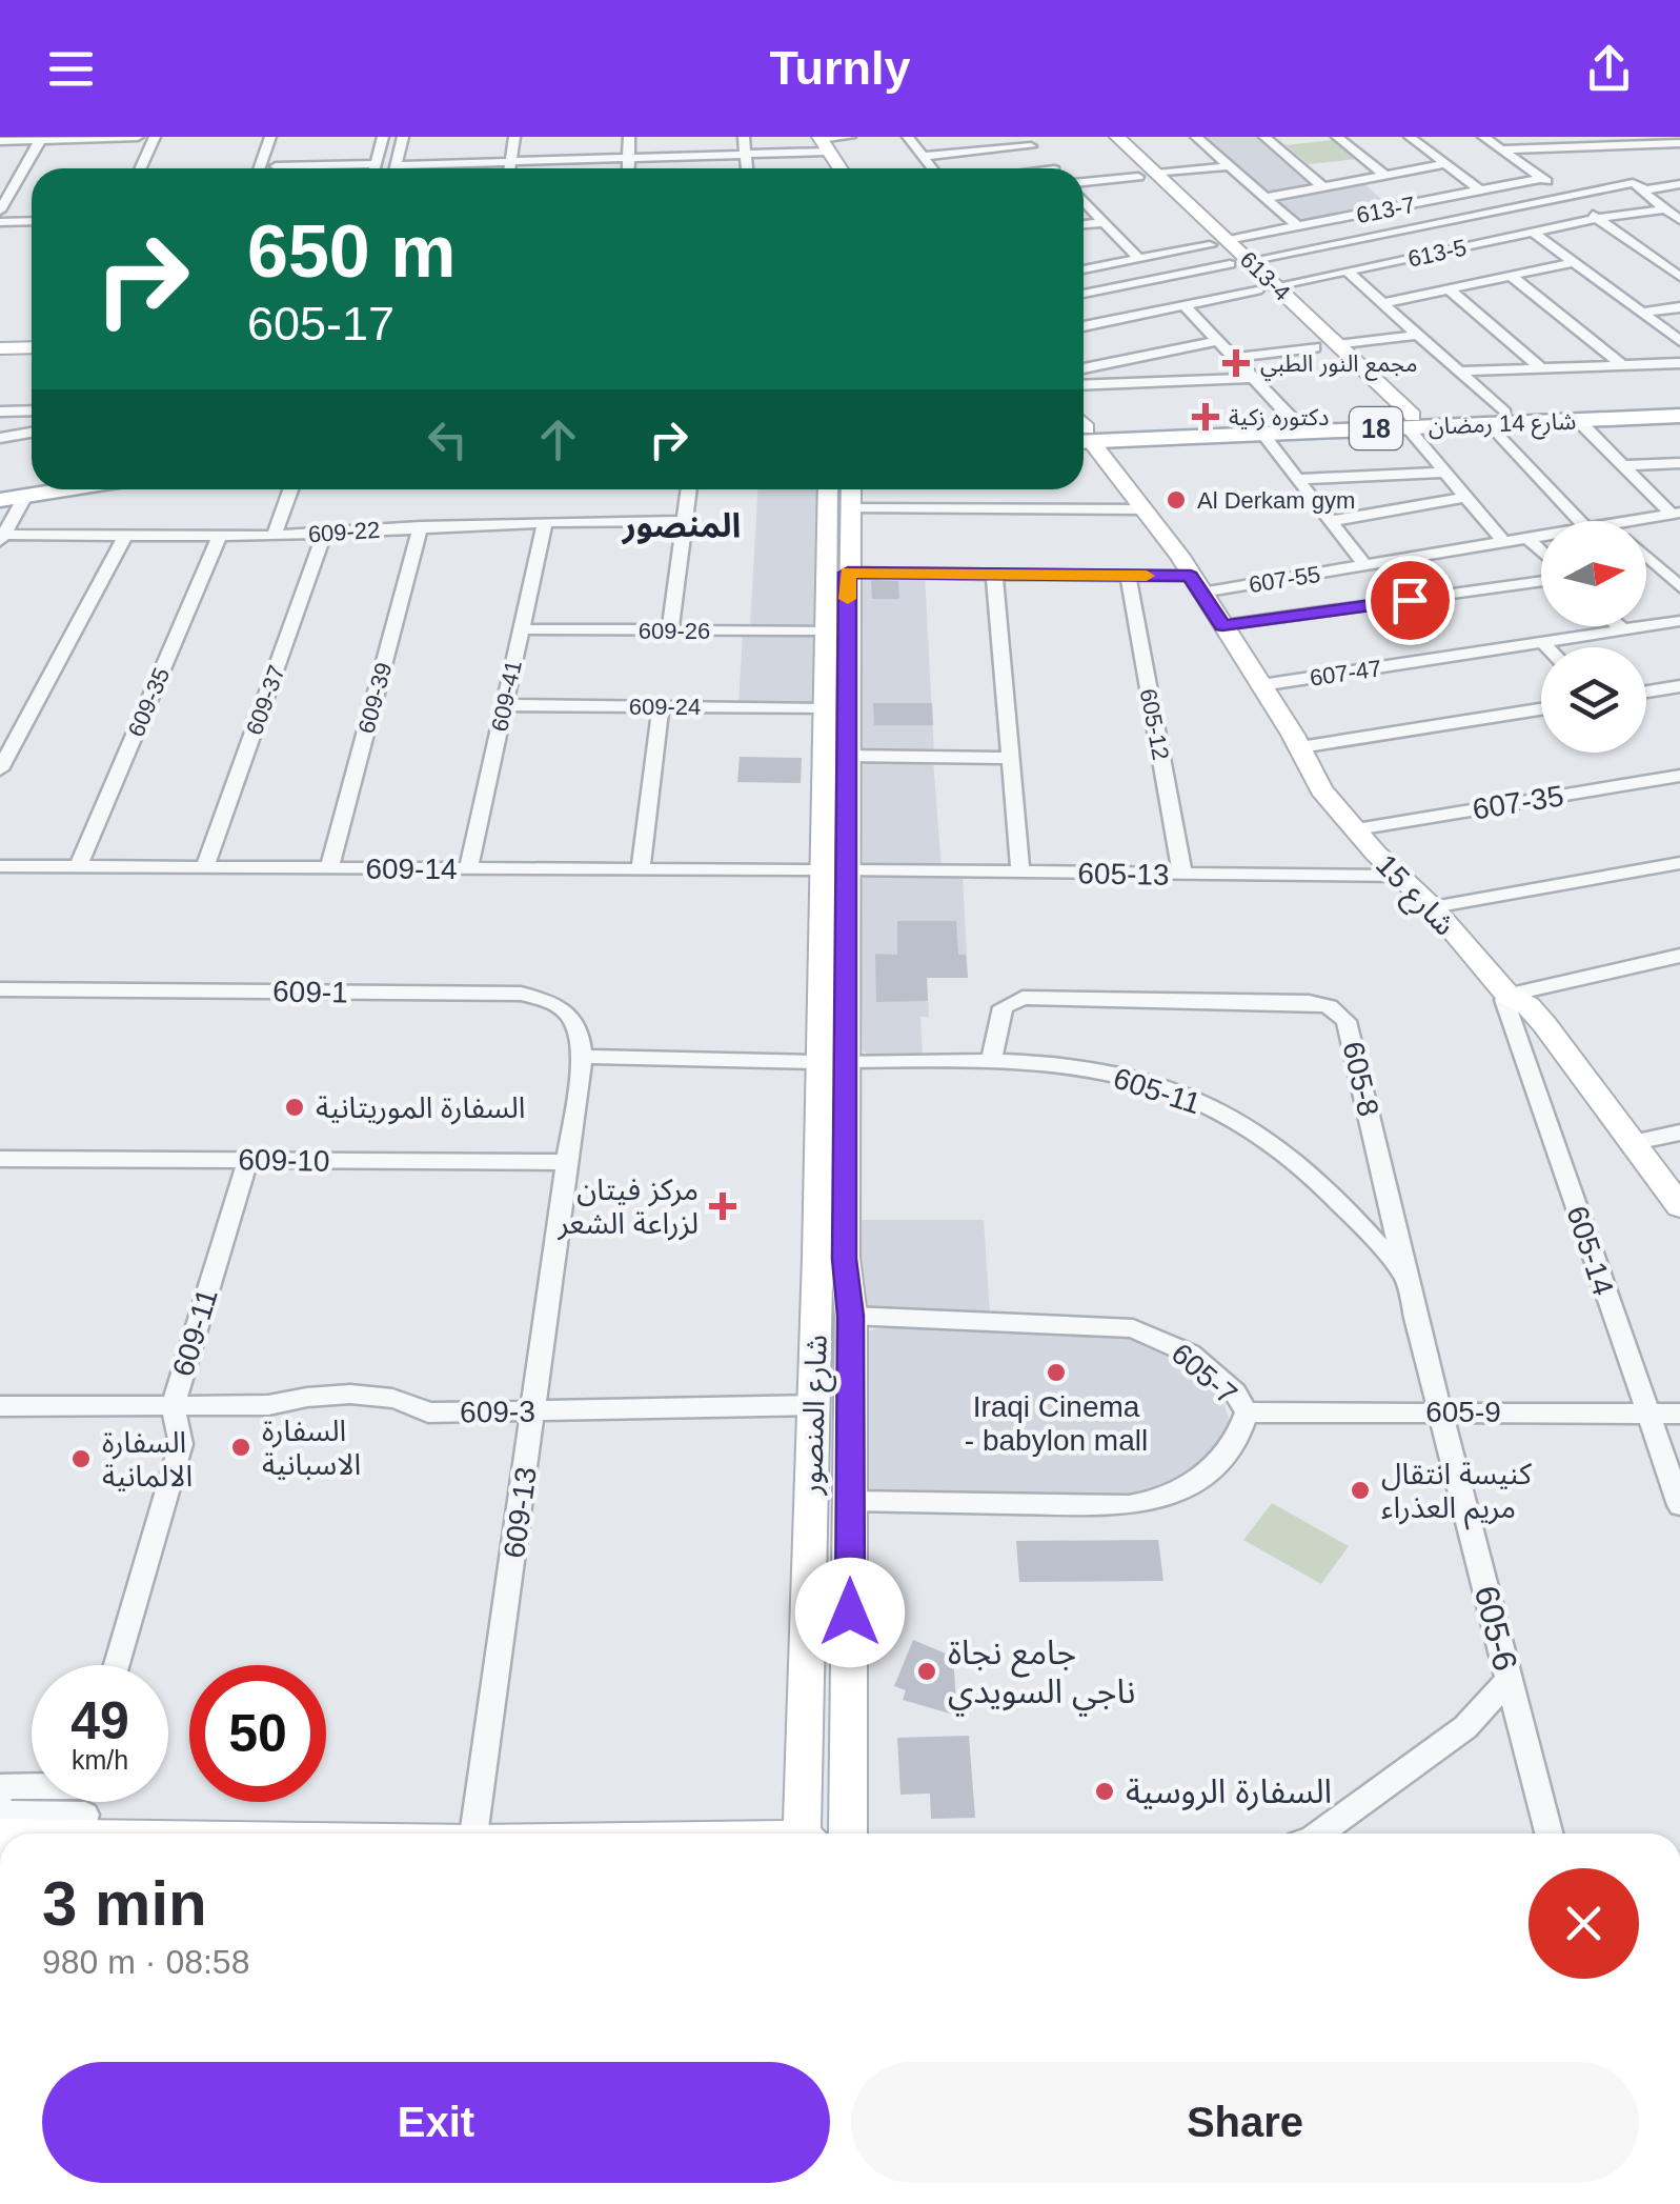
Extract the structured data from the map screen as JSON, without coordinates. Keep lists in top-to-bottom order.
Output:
{
  "streets": {
    "main road": ["شارع 14 رمضان", "18"],
    "street": [
      "613-7",
      "613-5",
      "613-4",
      "609-22",
      "607-55",
      "609-26",
      "607-47",
      "609-41",
      "609-39",
      "609-37",
      "609-35",
      "609-24",
      "605-12",
      "607-35",
      "609-14",
      "605-13",
      "شارع 15",
      "609-1",
      "605-8",
      "605-11",
      "609-10",
      "605-14",
      "609-11",
      "605-7",
      "609-3",
      "605-9",
      "شارع المنصور",
      "609-13",
      "605-6"
    ]
  },
  "crossings": [
    ["613-7", "613-4"],
    ["613-5", "613-4"],
    ["613-4", "شارع 14 رمضان"],
    ["609-22", "609-41"],
    ["609-22", "609-39"],
    ["609-22", "609-37"],
    ["609-22", "609-35"],
    ["607-55", "605-12"],
    ["607-55", "شارع 15"],
    ["607-55", "شارع المنصور"],
    ["609-26", "609-41"],
    ["609-26", "شارع المنصور"],
    ["607-47", "شارع 15"],
    ["609-41", "609-24"],
    ["609-41", "609-14"],
    ["609-39", "609-14"],
    ["609-37", "609-14"],
    ["609-35", "609-14"],
    ["609-24", "شارع المنصور"],
    ["605-12", "605-13"],
    ["607-35", "شارع 15"],
    ["609-14", "605-13"],
    ["609-14", "شارع المنصور"],
    ["605-13", "شارع 15"],
    ["605-13", "شارع المنصور"],
    ["شارع 15", "605-14"],
    ["609-1", "605-11"],
    ["609-1", "609-13"],
    ["605-8", "605-11"],
    ["605-8", "605-9"],
    ["605-8", "605-6"],
    ["605-11", "شارع المنصور"],
    ["605-11", "609-13"],
    ["609-10", "609-11"],
    ["609-10", "609-13"],
    ["605-14", "605-9"],
    ["609-11", "609-3"],
    ["605-7", "605-9"],
    ["605-7", "شارع المنصور"],
    ["609-3", "شارع المنصور"],
    ["609-3", "609-13"],
    ["605-9", "605-6"]
  ],
  "districts": ["المنصور"],
  "places": {
    "health": ["مجمع النور الطبي", "دكتوره زكية", "مركز فيتان لزراعة الشعر"],
    "other": [
      "Al Derkam gym",
      "السفارة الموريتانية",
      "Iraqi Cinema - babylon mall",
      "السفارة الاسبانية",
      "السفارة الالمانية",
      "كنيسة انتقال مريم العذراء",
      "جامع نجاة ناجي السويدي",
      "السفارة الروسية"
    ]
  },
  "north": "right",
  "page": {
    "header": "Turnly",
    "turn": ["650 m", "605-17"],
    "speed": "49 km/h",
    "limit": "50",
    "heading": ["3 min", "980 m · 08:58"],
    "buttons": ["Exit", "Share"]
  }
}
